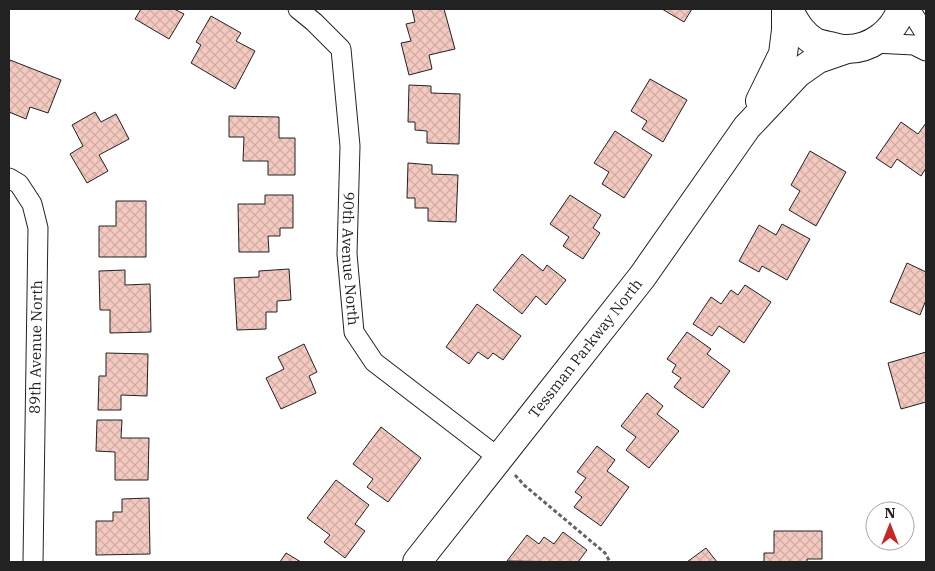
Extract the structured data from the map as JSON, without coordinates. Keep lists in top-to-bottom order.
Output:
{
  "streets": {
    "street": ["90th Avenue North", "89th Avenue North", "Tessman Parkway North"]
  },
  "crossings": [
    ["90th Avenue North", "Tessman Parkway North"]
  ],
  "north": "top"
}
